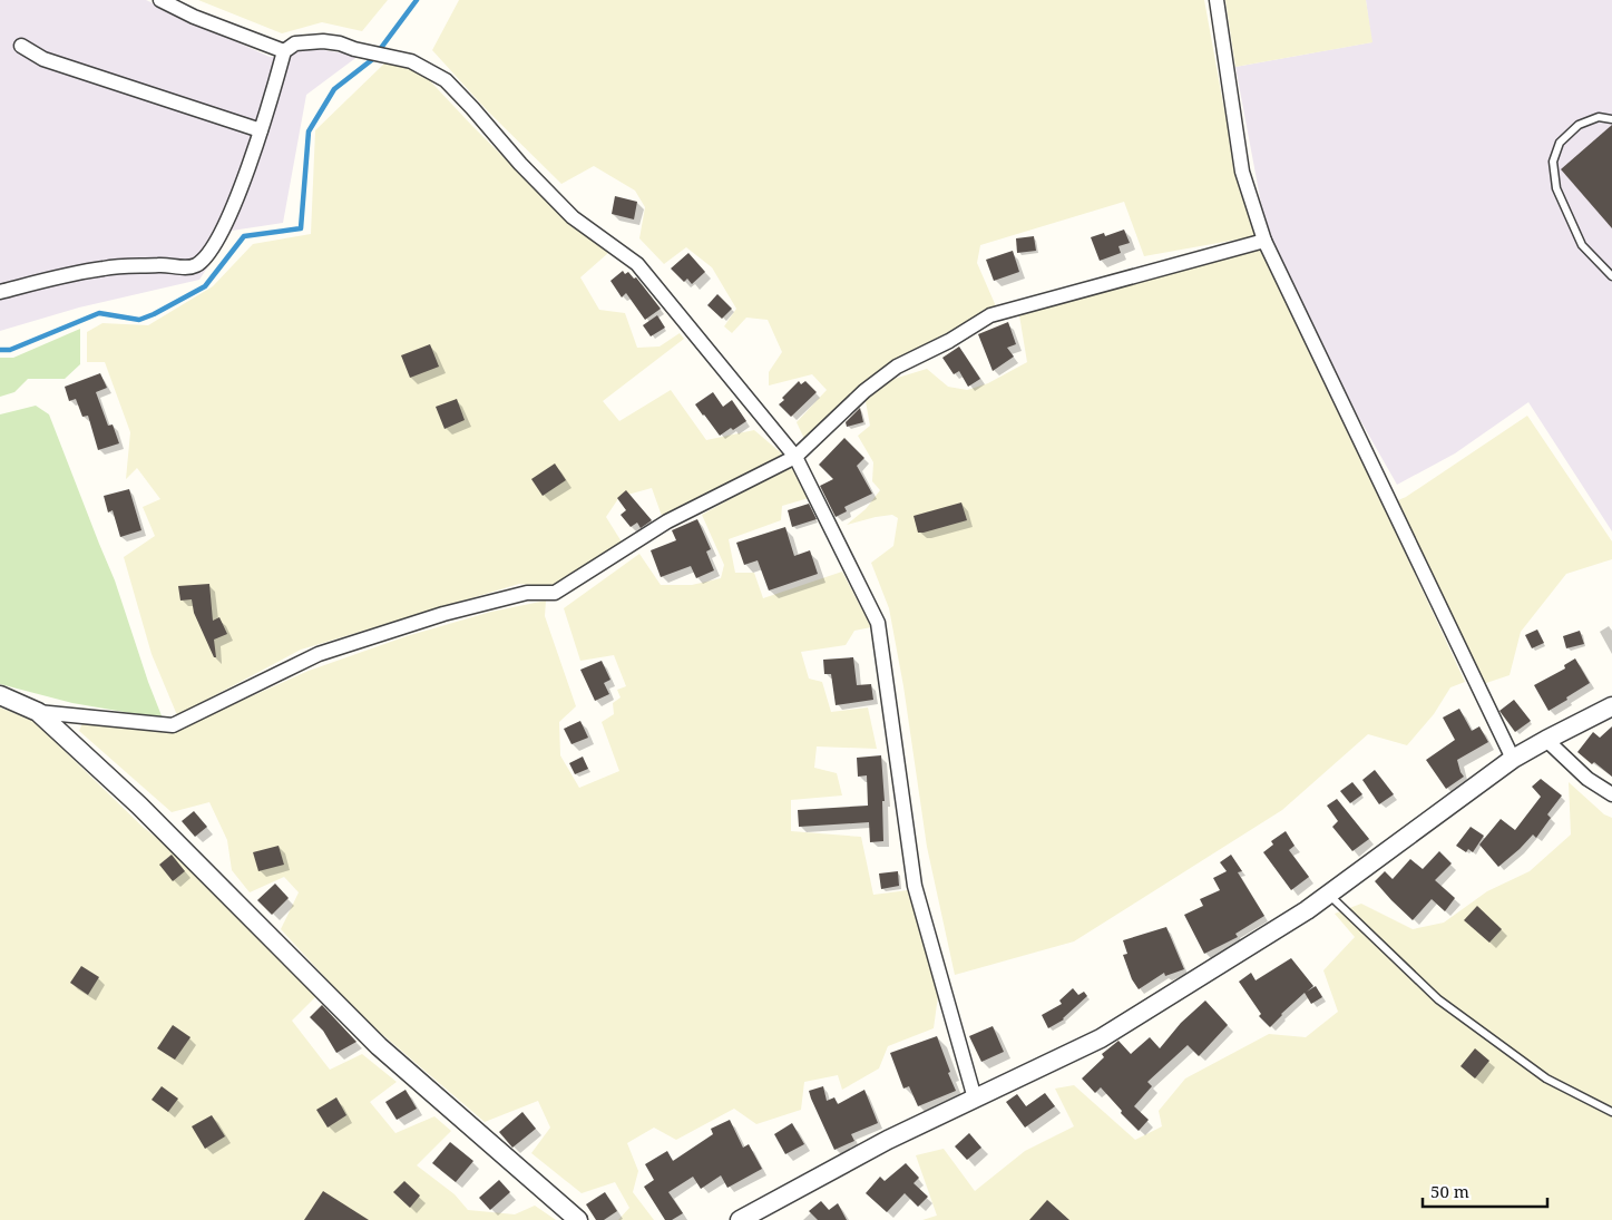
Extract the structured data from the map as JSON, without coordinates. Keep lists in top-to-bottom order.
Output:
{
  "scale_bar": "50 m"
}
